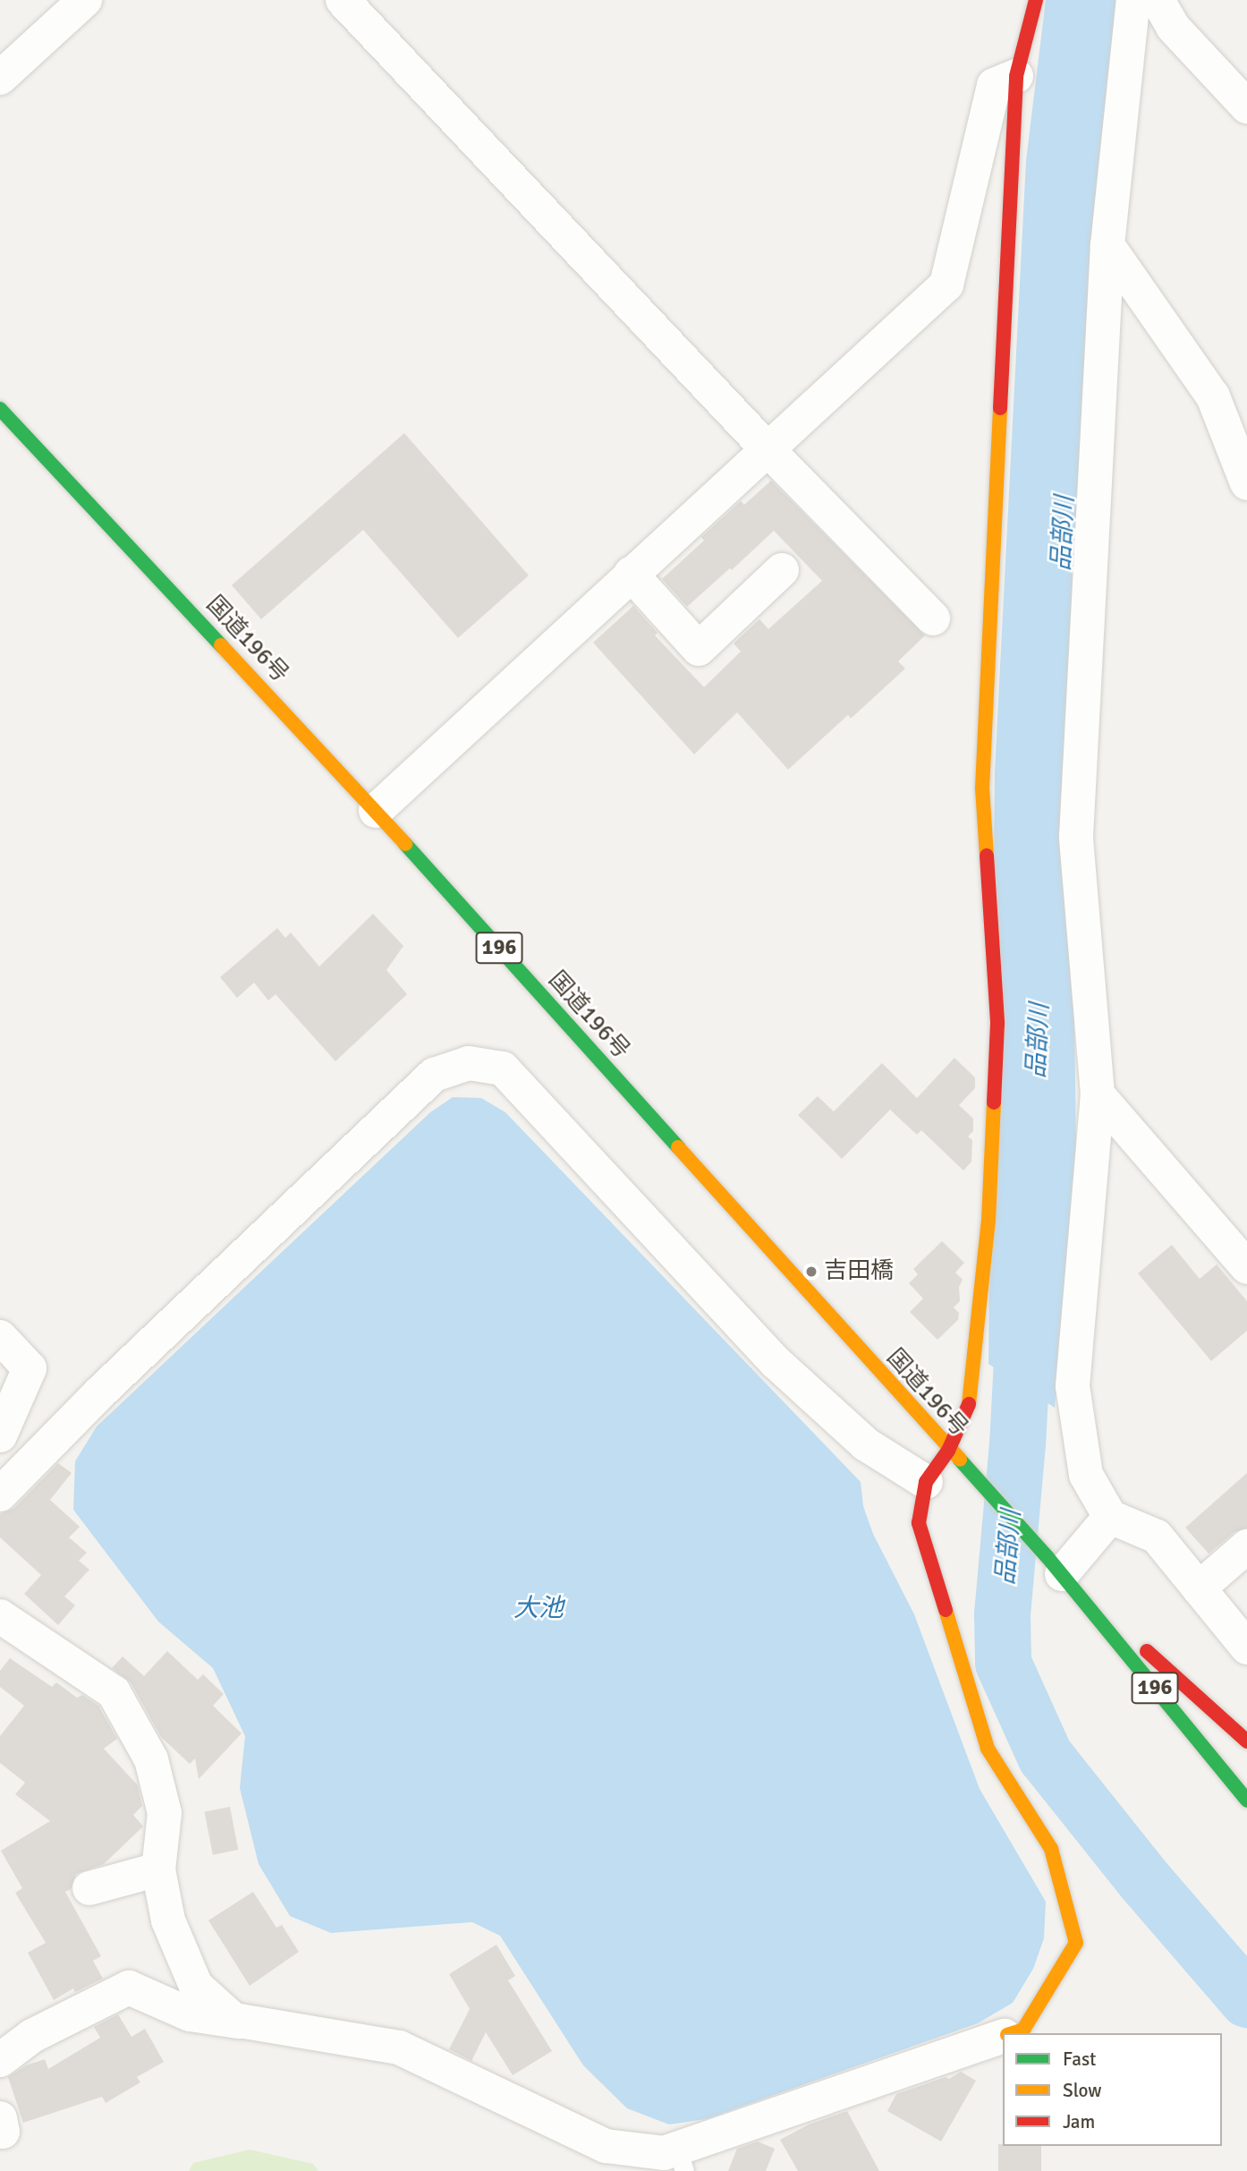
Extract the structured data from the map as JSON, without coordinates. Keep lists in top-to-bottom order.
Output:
{
  "streets": {
    "main road": ["国道196号", "196"]
  },
  "water": ["品部川", "大池"],
  "places": ["吉田橋"],
  "legend": ["Fast", "Slow", "Jam"]
}
